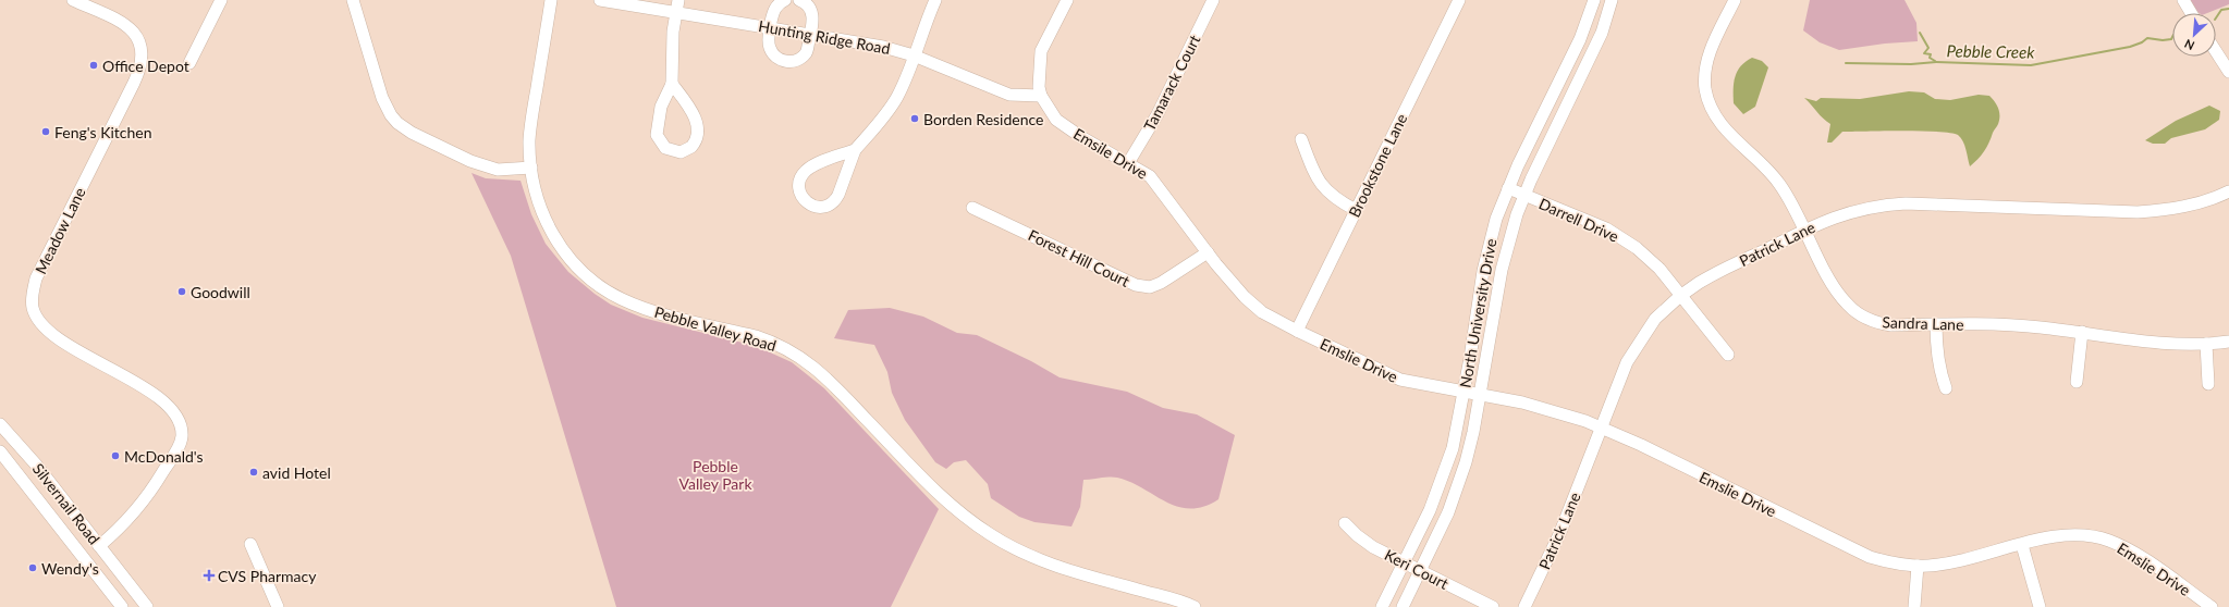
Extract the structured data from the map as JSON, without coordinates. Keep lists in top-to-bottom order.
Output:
{
  "streets": {
    "street": [
      "Hunting Ridge Road",
      "Tamarack Court",
      "Emsile Drive",
      "Brookstone Lane",
      "Darrell Drive",
      "Meadow Lane",
      "Patrick Lane",
      "Forest Hill Court",
      "North University Drive",
      "Sandra Lane",
      "Pebble Valley Road",
      "Emslie Drive",
      "Silvernail Road",
      "Keri Court"
    ]
  },
  "crossings": [
    ["Hunting Ridge Road", "Emsile Drive"],
    ["Tamarack Court", "Emsile Drive"],
    ["Emsile Drive", "Forest Hill Court"],
    ["Emsile Drive", "Emslie Drive"],
    ["Brookstone Lane", "Emslie Drive"],
    ["Darrell Drive", "Patrick Lane"],
    ["Darrell Drive", "North University Drive"],
    ["Meadow Lane", "Silvernail Road"],
    ["Patrick Lane", "Sandra Lane"],
    ["Patrick Lane", "Emslie Drive"],
    ["North University Drive", "Emslie Drive"],
    ["North University Drive", "Keri Court"]
  ],
  "water": ["Pebble Creek"],
  "parks": ["Pebble Valley Park"],
  "places": {
    "other": [
      "Office Depot",
      "Borden Residence",
      "Feng's Kitchen",
      "Goodwill",
      "McDonald's",
      "avid Hotel",
      "Wendy's"
    ],
    "health": ["CVS Pharmacy"]
  },
  "north": "bottom left"
}
